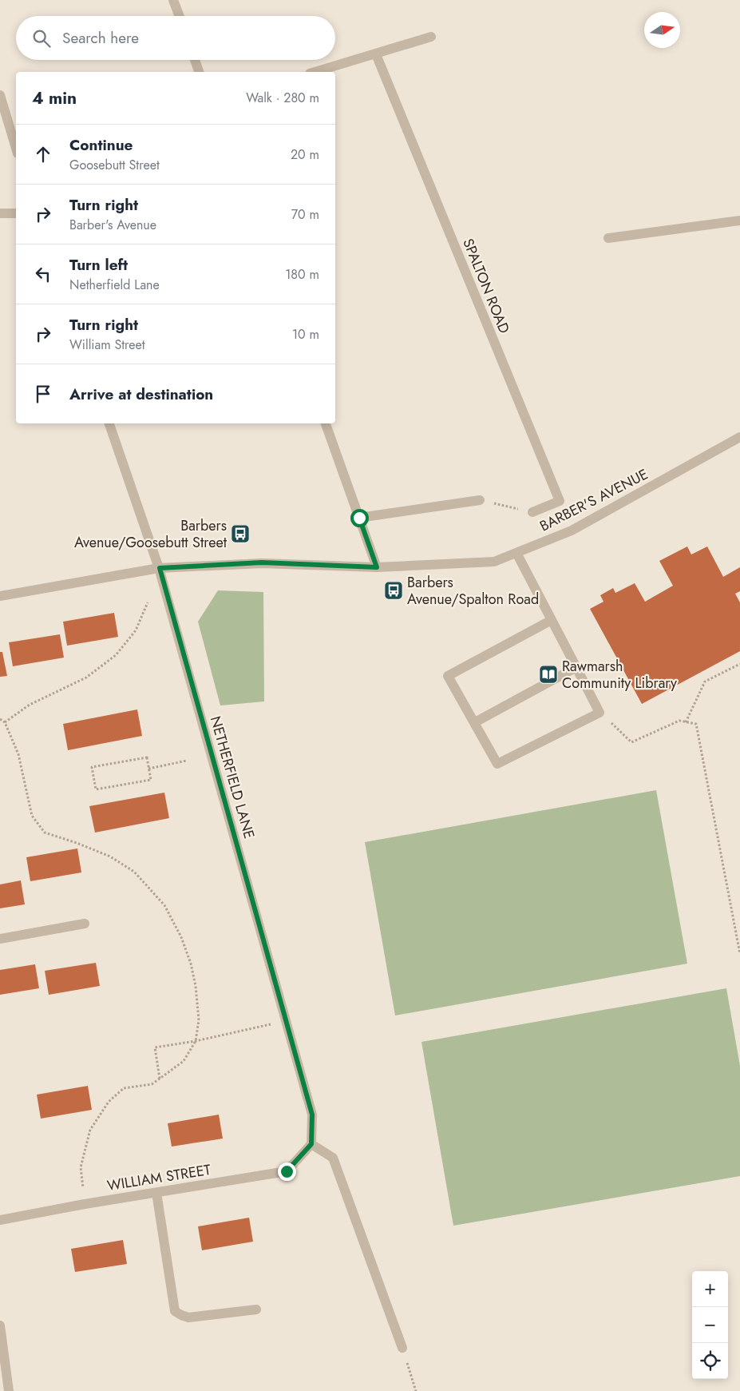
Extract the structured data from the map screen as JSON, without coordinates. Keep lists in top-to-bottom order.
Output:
{
  "streets": {
    "street": [
      "SPALTON ROAD",
      "BARBER'S AVENUE",
      "NETHERFIELD LANE",
      "WILLIAM STREET"
    ]
  },
  "crossings": [
    ["BARBER'S AVENUE", "NETHERFIELD LANE"],
    ["NETHERFIELD LANE", "WILLIAM STREET"]
  ],
  "places": {
    "bus stop": ["Barbers Avenue/Goosebutt Street", "Barbers Avenue/Spalton Road"],
    "library": ["Rawmarsh Community Library"]
  },
  "north": "right",
  "page": {
    "search": "Search here",
    "heading": ["4 min", "Walk · 280 m"],
    "list": [
      ["Continue", "Goosebutt Street", "20 m"],
      ["Turn right", "Barber's Avenue", "70 m"],
      ["Turn left", "Netherfield Lane", "180 m"],
      ["Turn right", "William Street", "10 m"],
      "Arrive at destination"
    ],
    "map_buttons": ["+", "−"]
  }
}
